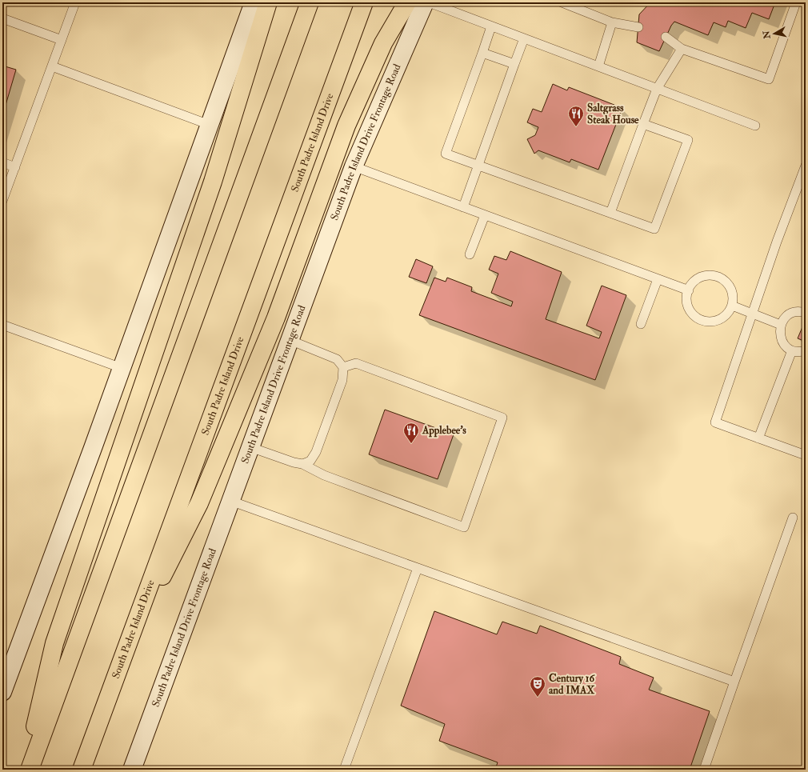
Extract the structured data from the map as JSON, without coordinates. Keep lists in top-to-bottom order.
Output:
{
  "streets": {
    "highway": ["South Padre Island Drive"],
    "main road": ["South Padre Island Drive Frontage Road"]
  },
  "places": {
    "restaurant": ["Saltgrass Steak House", "Applebee's"],
    "theatre": ["Century 16 and IMAX"]
  },
  "north": "left"
}
